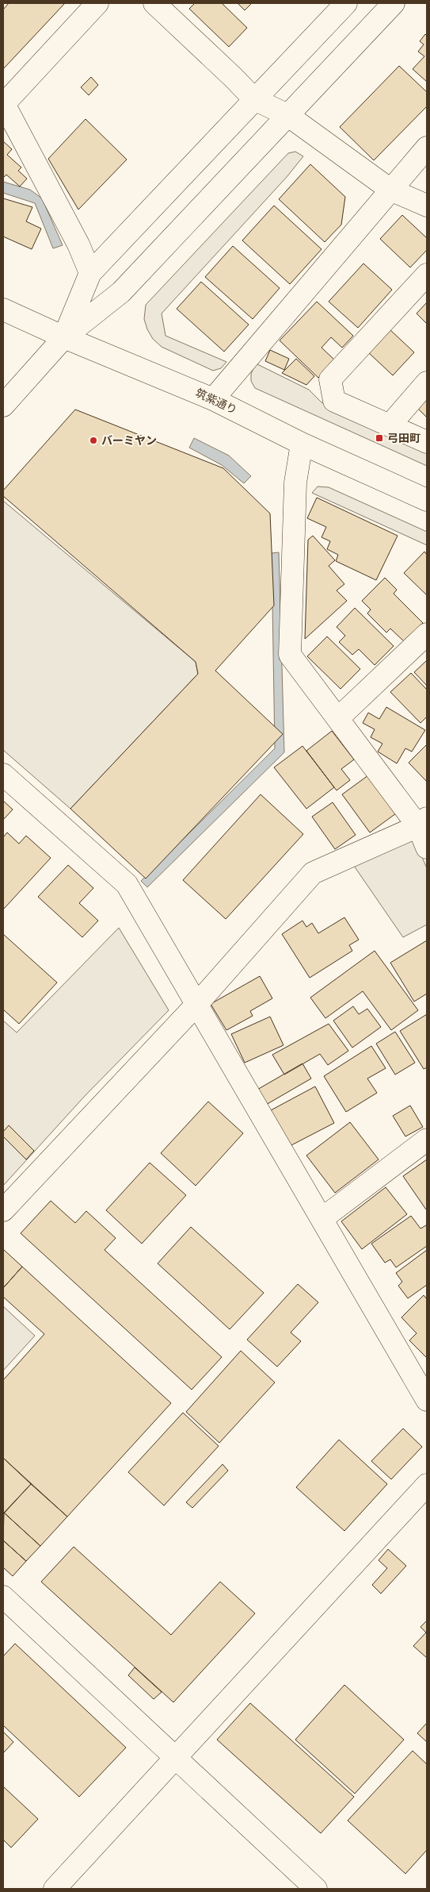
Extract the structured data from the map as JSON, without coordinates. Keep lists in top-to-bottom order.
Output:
{
  "streets": {
    "street": ["筑紫通り"]
  },
  "places": {
    "transit": ["弓田町"],
    "other": ["バーミヤン"]
  }
}
